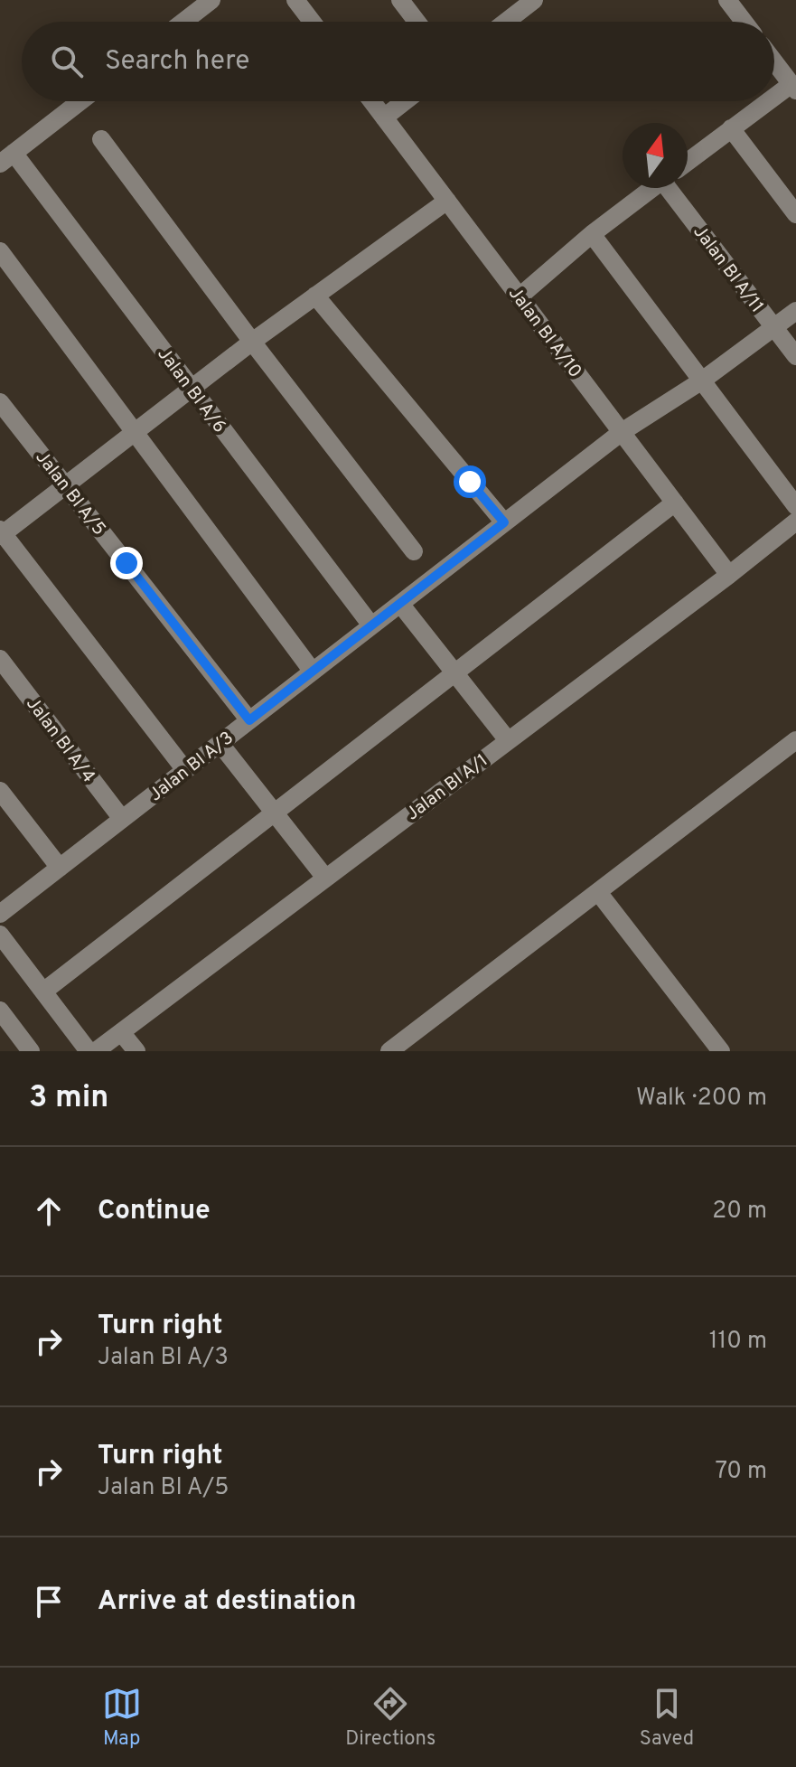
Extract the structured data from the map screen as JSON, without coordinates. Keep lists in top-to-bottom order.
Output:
{
  "streets": {
    "street": [
      "Jalan BI A/11",
      "Jalan BI A/10",
      "Jalan BI A/6",
      "Jalan BI A/5",
      "Jalan BI A/4",
      "Jalan BI A/3",
      "Jalan BI A/1"
    ]
  },
  "crossings": [
    ["Jalan BI A/11", "Jalan BI A/3"],
    ["Jalan BI A/10", "Jalan BI A/3"],
    ["Jalan BI A/10", "Jalan BI A/1"],
    ["Jalan BI A/6", "Jalan BI A/3"],
    ["Jalan BI A/5", "Jalan BI A/3"],
    ["Jalan BI A/4", "Jalan BI A/3"]
  ],
  "north": "top",
  "page": {
    "search": "Search here",
    "heading": ["3 min", "Walk · 200 m"],
    "list": [
      ["Continue", "20 m"],
      ["Turn right", "Jalan BI A/3", "110 m"],
      ["Turn right", "Jalan BI A/5", "70 m"],
      "Arrive at destination"
    ],
    "nav": ["Map", "Directions", "Saved"]
  }
}
